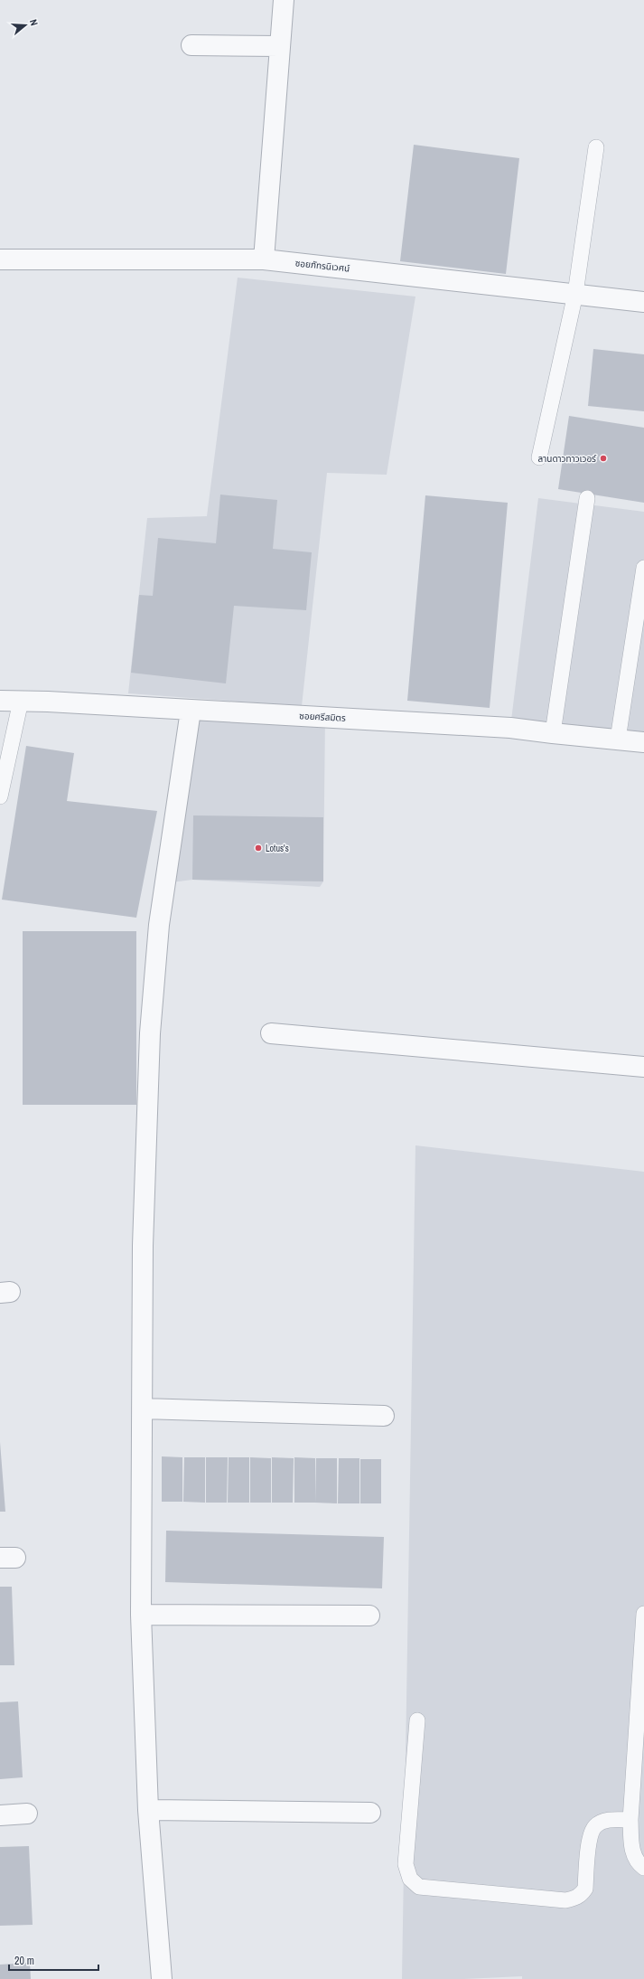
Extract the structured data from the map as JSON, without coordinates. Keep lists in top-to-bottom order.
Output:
{
  "streets": {
    "street": ["ซอยภัทรนิเวศน์", "ซอยศรีสมิตร"]
  },
  "places": ["ลานดาวทาวเวอร์", "Lotus's"],
  "scale_bar": "20 m",
  "north": "right"
}
